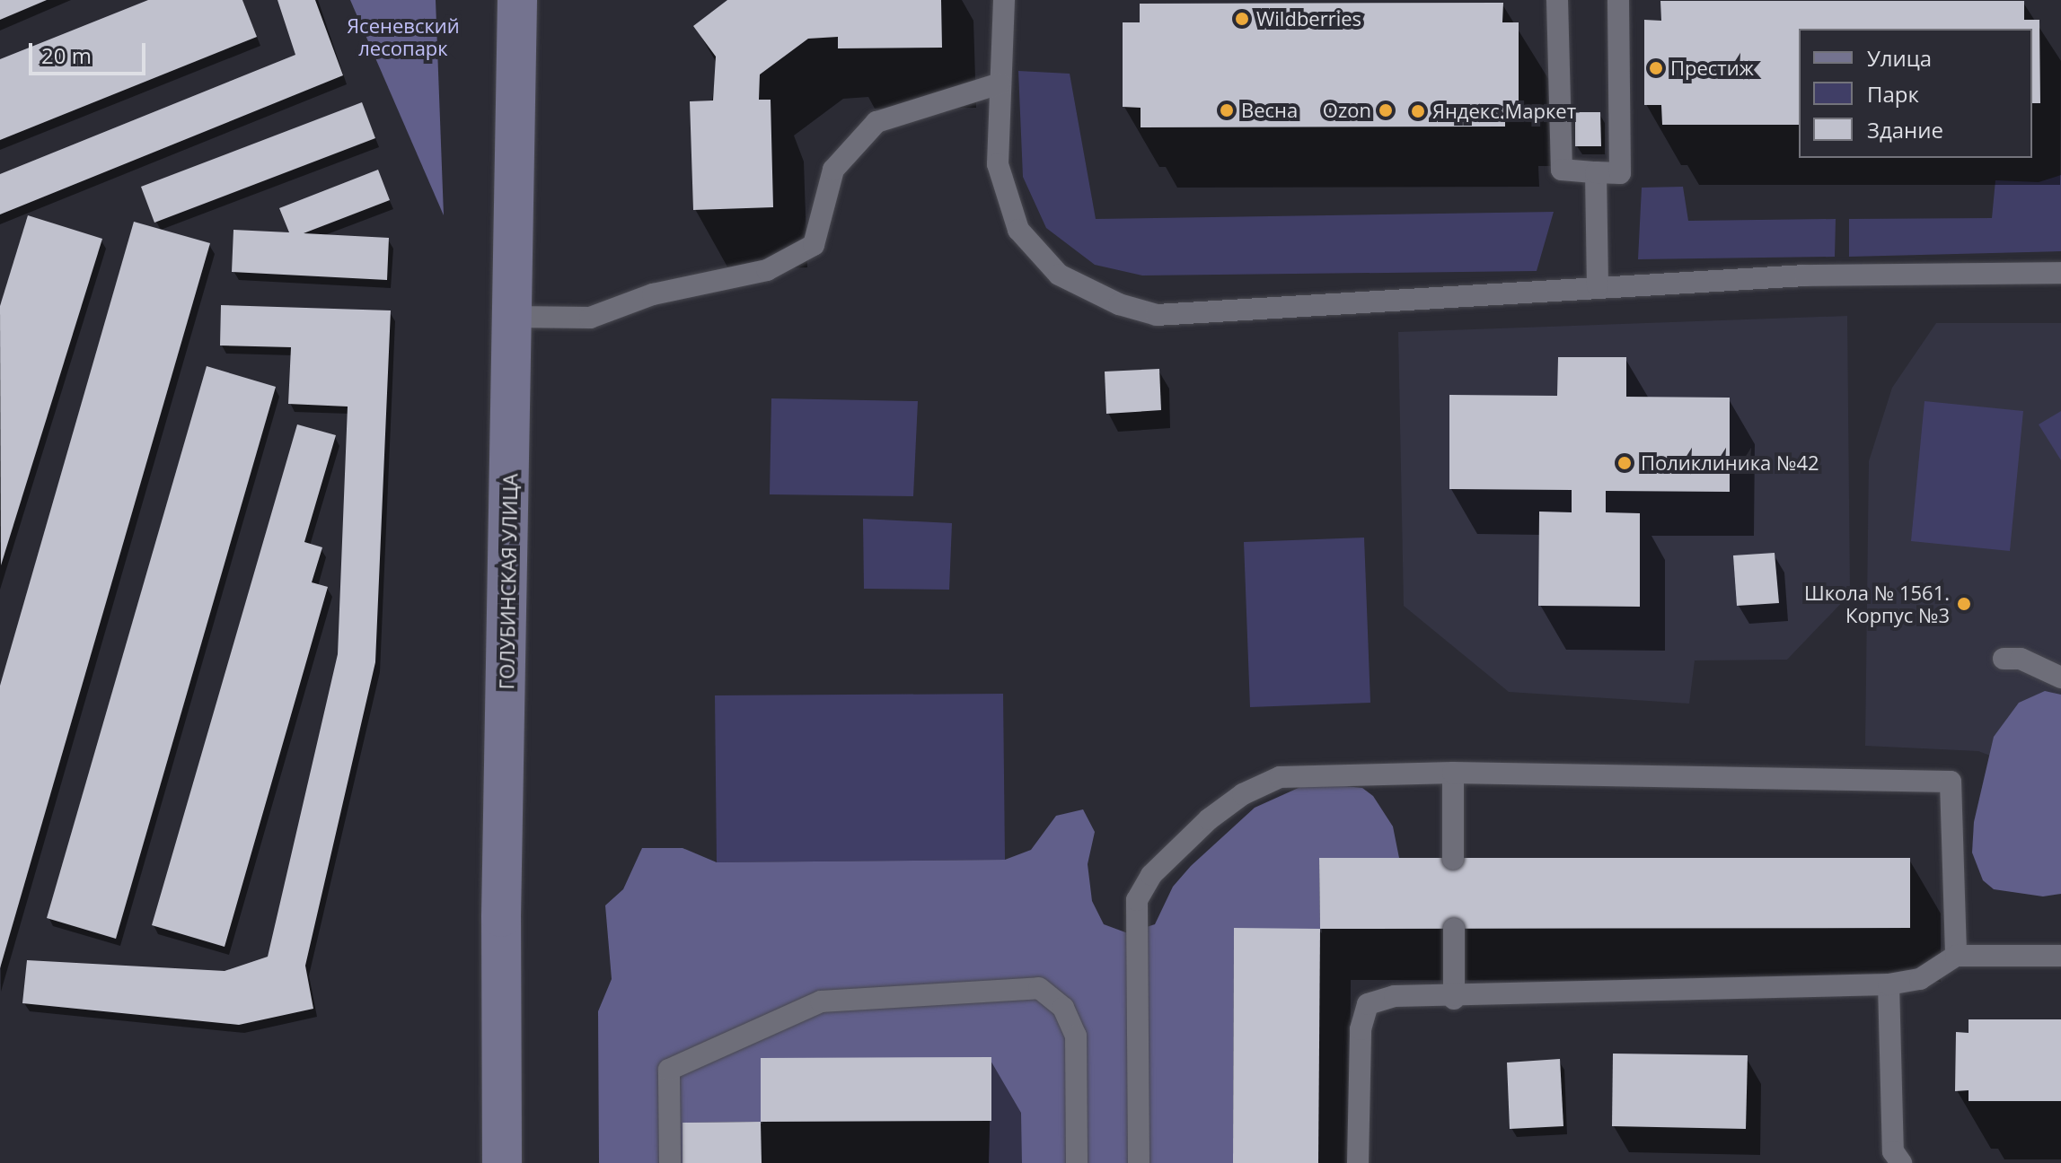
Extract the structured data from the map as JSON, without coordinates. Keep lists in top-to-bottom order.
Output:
{
  "streets": {
    "main road": ["ГОЛУБИНСКАЯ УЛИЦА"]
  },
  "parks": ["Ясеневский лесопарк"],
  "places": [
    "Wildberries",
    "Престиж",
    "Весна",
    "Ozon",
    "Яндекс.Маркет",
    "Поликлиника №42",
    "Школа № 1561. Корпус №3"
  ],
  "legend": ["Улица", "Парк", "Здание"],
  "scale_bar": "20 m"
}
